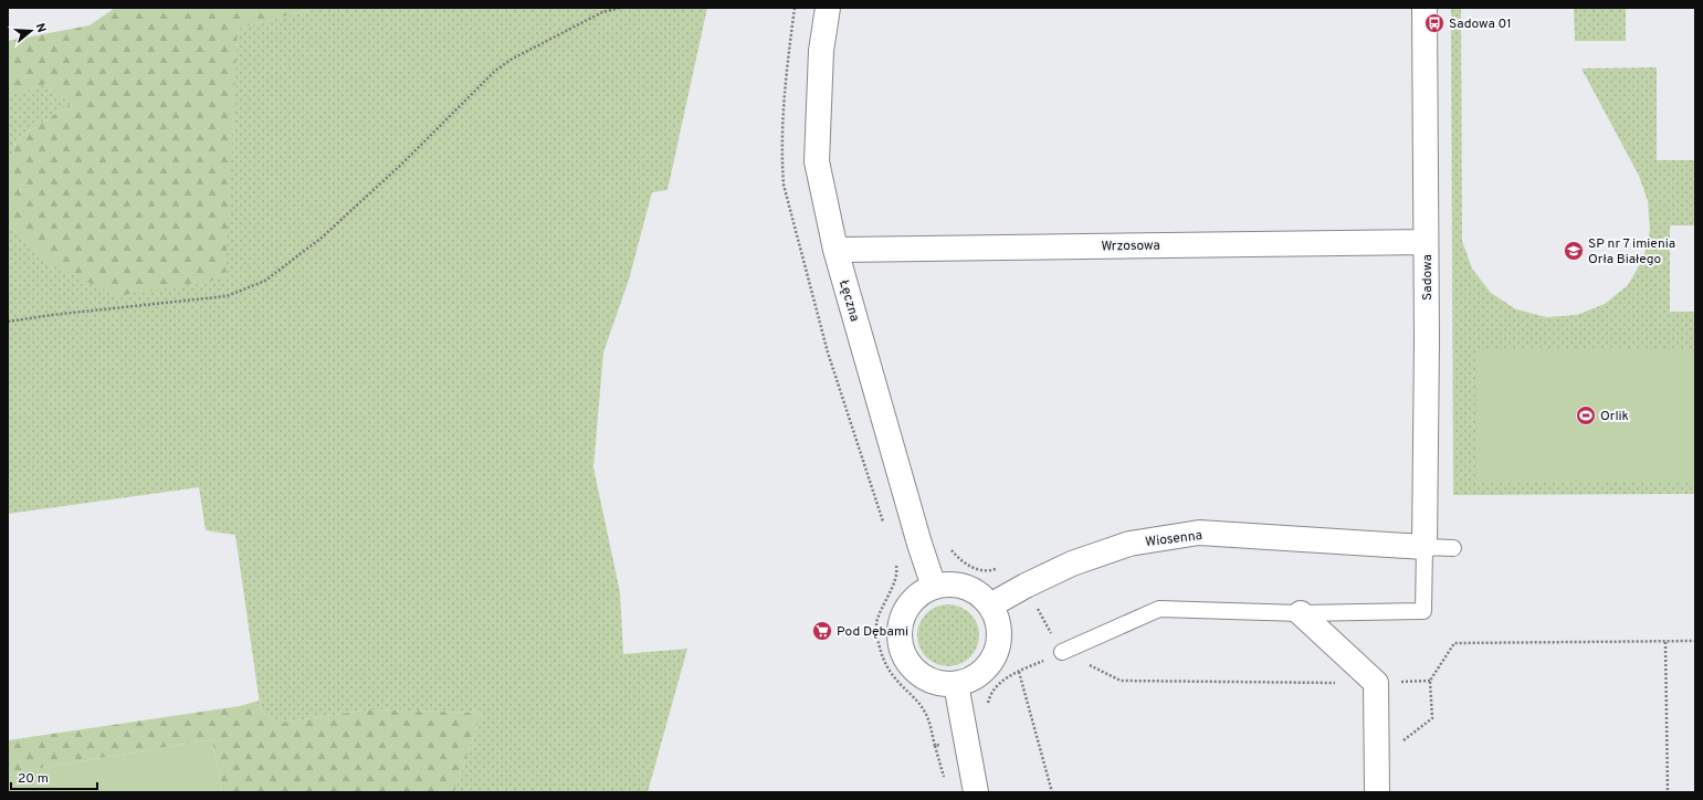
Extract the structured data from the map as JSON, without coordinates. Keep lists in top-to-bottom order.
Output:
{
  "streets": {
    "street": [
      "Wrzosowa",
      "Sadowa",
      "Łęczna",
      "Wiosenna"
    ]
  },
  "crossings": [
    ["Wrzosowa", "Sadowa"],
    ["Wrzosowa", "Łęczna"],
    ["Sadowa", "Wiosenna"],
    ["Łęczna", "Wiosenna"]
  ],
  "places": {
    "bus stop": ["Sadowa 01"],
    "school or university": ["SP nr 7 imienia Orła Białego"],
    "sports": ["Orlik"],
    "supermarket": ["Pod Dębami"]
  },
  "scale_bar": "20 m",
  "north": "right"
}
